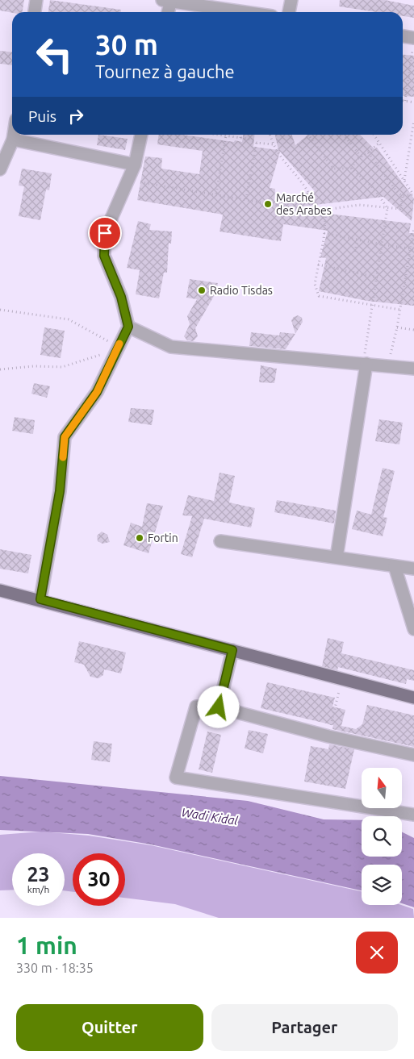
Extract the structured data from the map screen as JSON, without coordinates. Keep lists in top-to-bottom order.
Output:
{
  "water": ["Wadi Kidal"],
  "places": ["Marché des Arabes", "Radio Tisdas", "Fortin"],
  "north": "top",
  "page": {
    "turn": ["30 m", "Tournez à gauche"],
    "then": "Puis",
    "speed": "23 km/h",
    "limit": "30",
    "heading": ["1 min", "330 m · 18:35"],
    "buttons": ["Quitter", "Partager"]
  }
}
